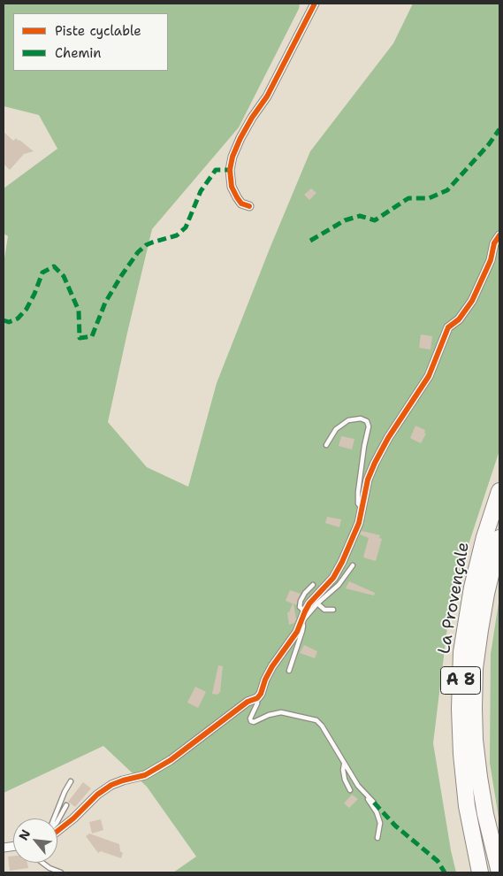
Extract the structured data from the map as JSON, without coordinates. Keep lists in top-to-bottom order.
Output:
{
  "streets": {
    "highway": ["La Provençale", "A 8"]
  },
  "legend": ["Piste cyclable", "Chemin"],
  "north": "top left"
}
